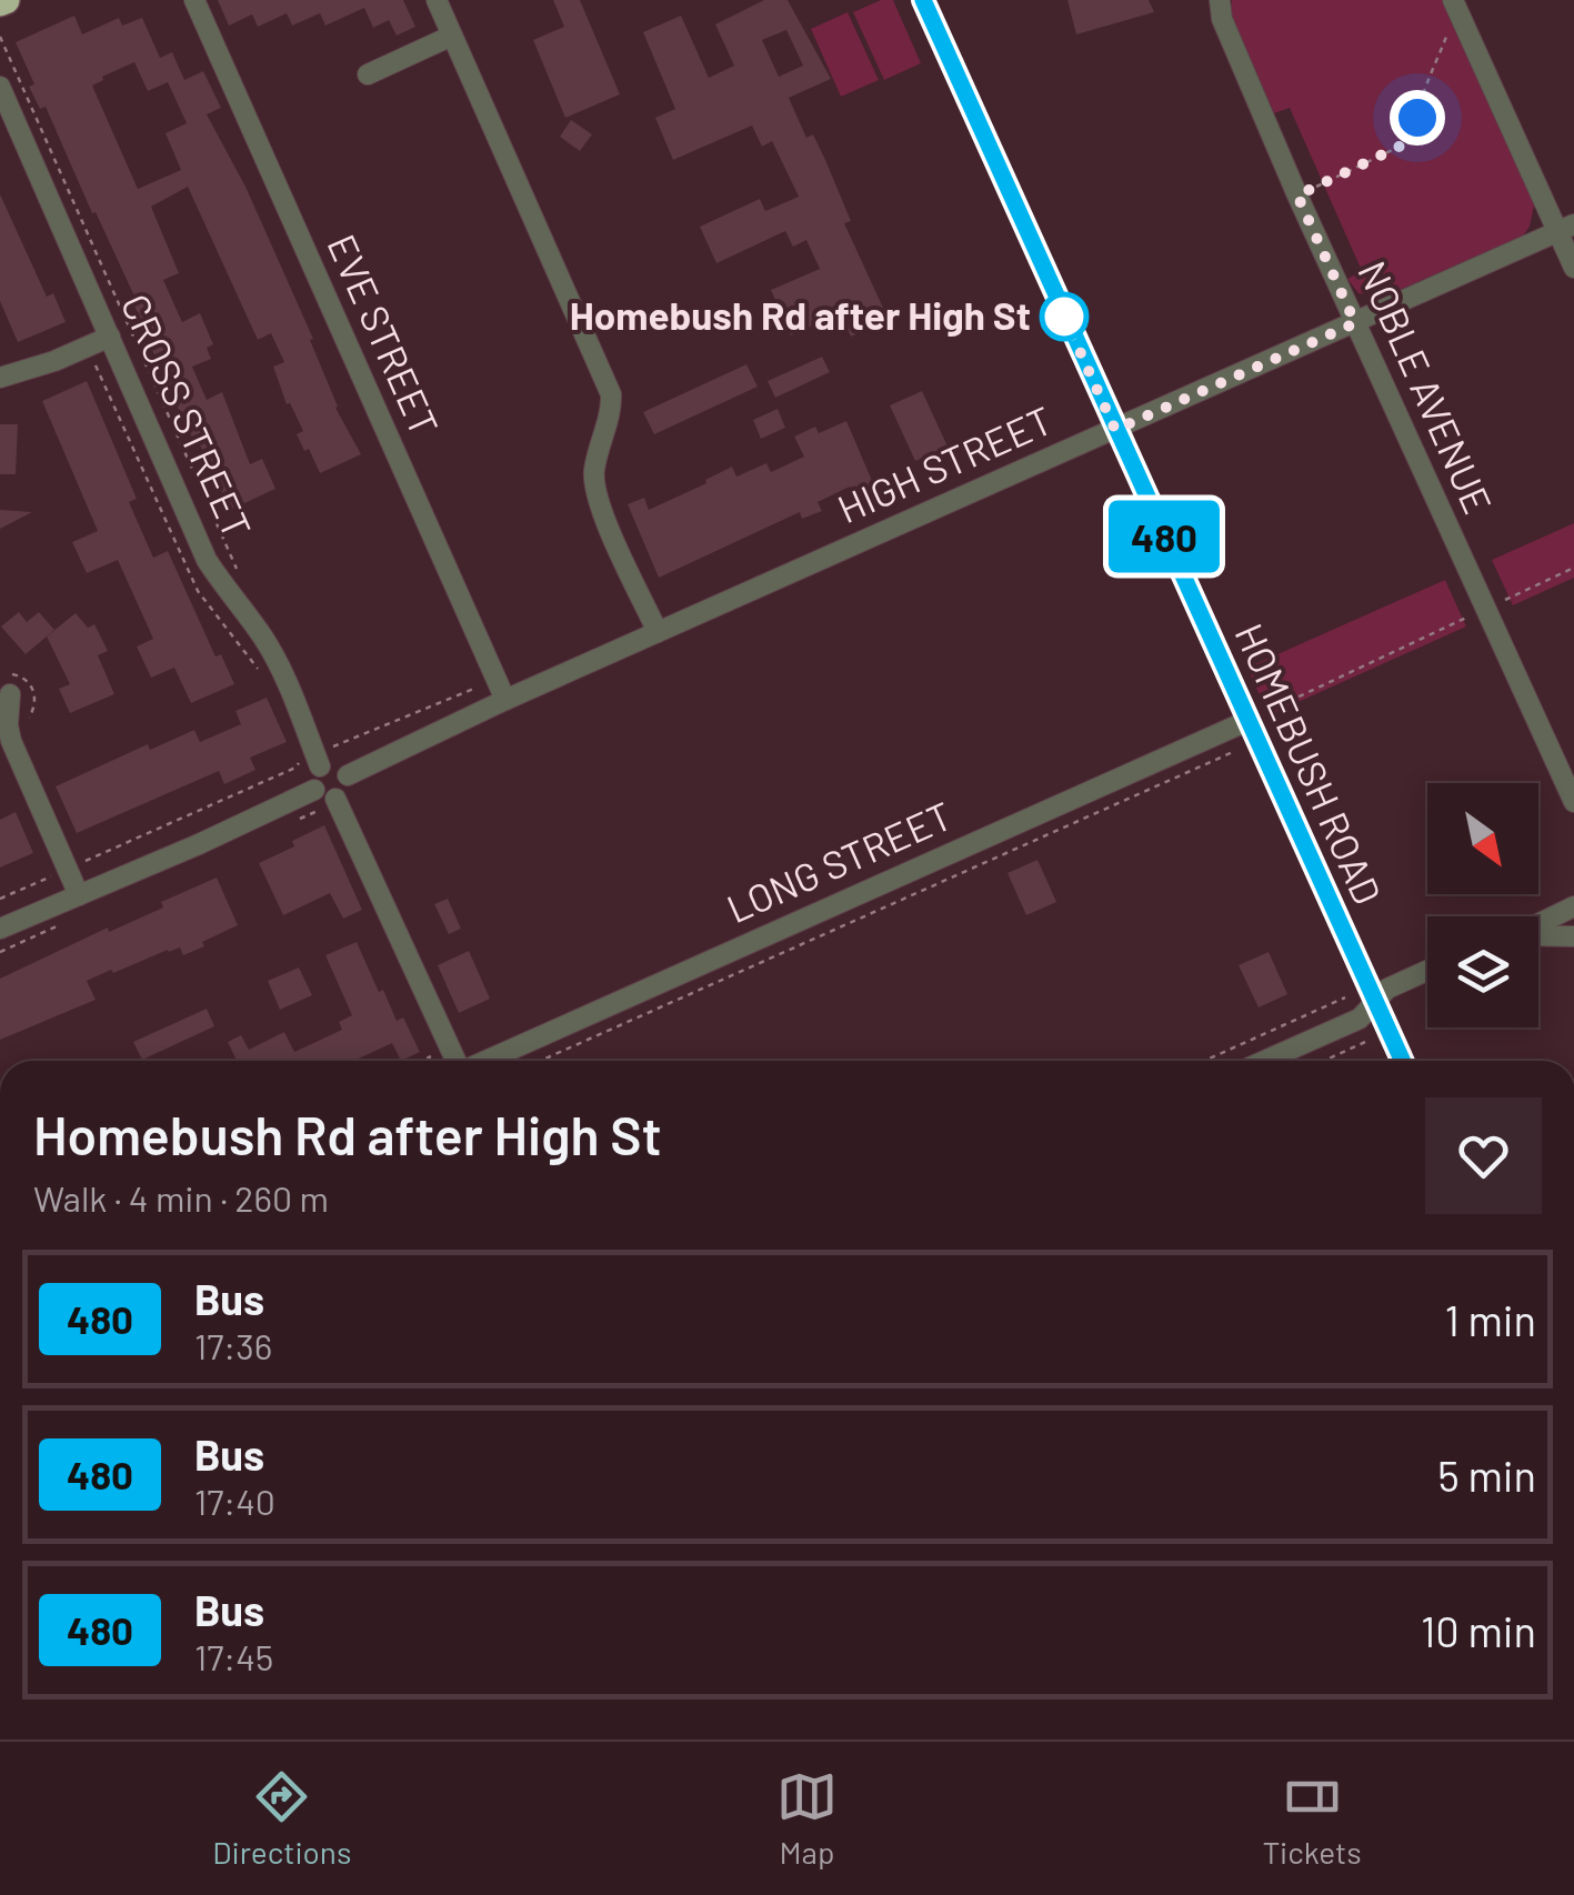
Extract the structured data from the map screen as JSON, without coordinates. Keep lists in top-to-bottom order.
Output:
{
  "streets": {
    "main road": ["HOMEBUSH ROAD"],
    "street": [
      "EVE STREET",
      "NOBLE AVENUE",
      "CROSS STREET",
      "HIGH STREET",
      "LONG STREET"
    ]
  },
  "crossings": [
    ["EVE STREET", "HIGH STREET"],
    ["NOBLE AVENUE", "HIGH STREET"],
    ["CROSS STREET", "HIGH STREET"],
    ["HIGH STREET", "HOMEBUSH ROAD"],
    ["HOMEBUSH ROAD", "LONG STREET"]
  ],
  "places": ["Homebush Rd after High St"],
  "lines": ["bus line 480"],
  "north": "bottom right",
  "page": {
    "on_map": "480",
    "heading": ["Homebush Rd after High St", "Walk · 4 min · 260 m"],
    "list": [
      {
        "mark": "480",
        "name": "Bus",
        "note": "17:36",
        "value": "1 min"
      },
      {
        "mark": "480",
        "name": "Bus",
        "note": "17:40",
        "value": "5 min"
      },
      {
        "mark": "480",
        "name": "Bus",
        "note": "17:45",
        "value": "10 min"
      }
    ],
    "tabs": ["Directions", "Map", "Tickets"]
  }
}
